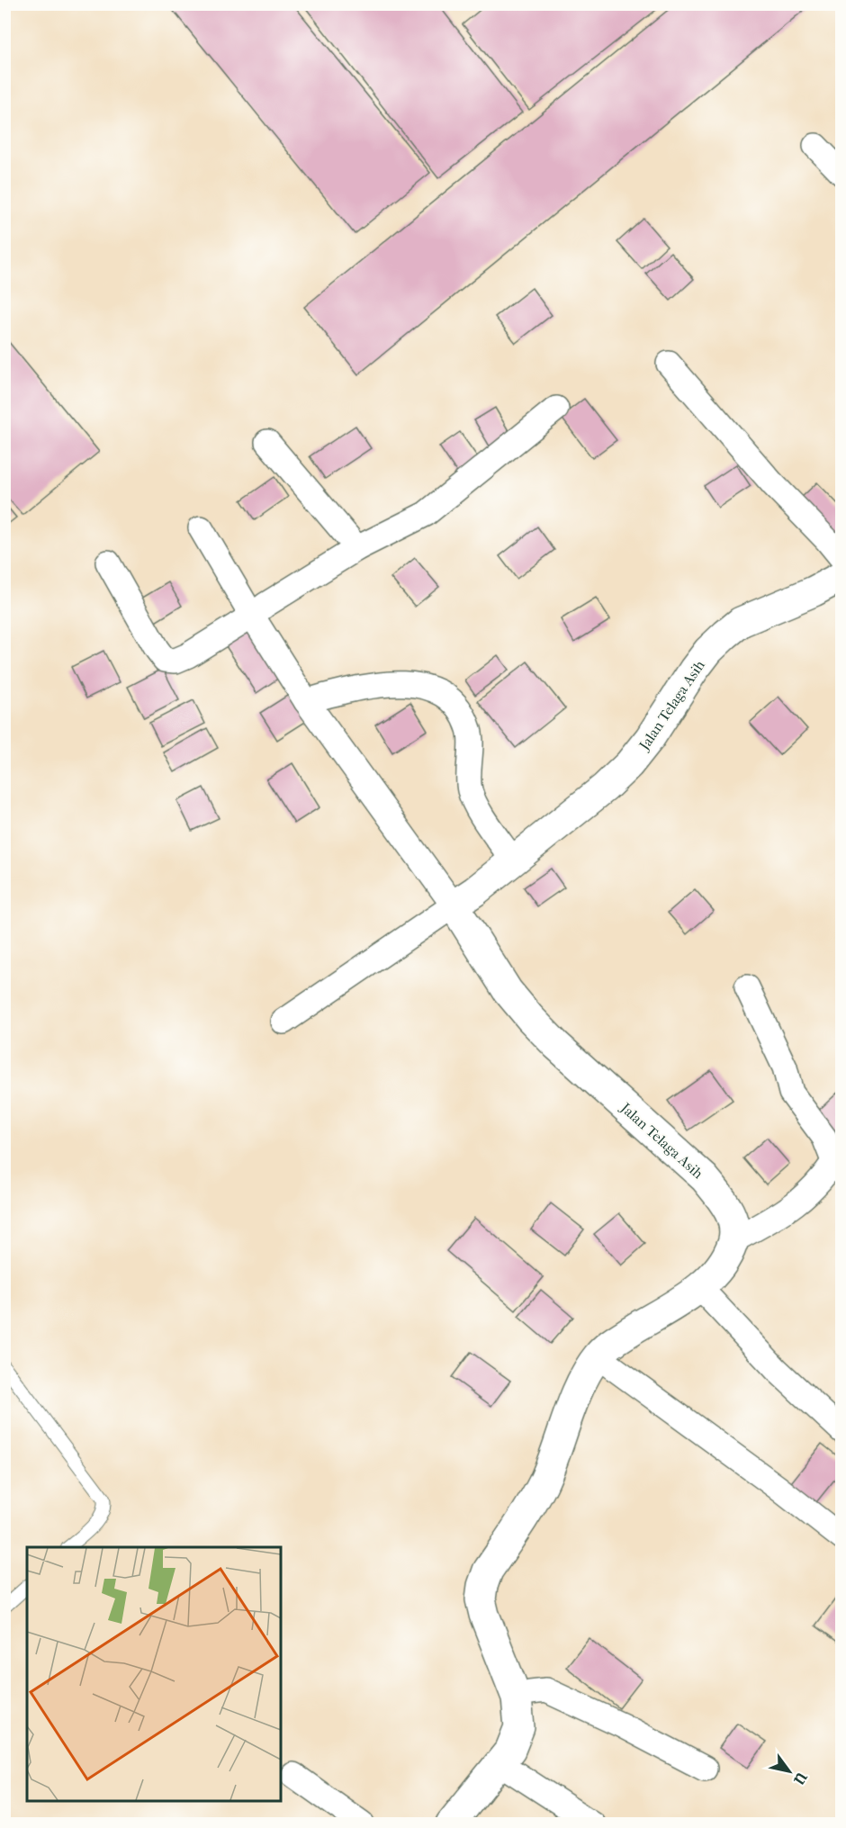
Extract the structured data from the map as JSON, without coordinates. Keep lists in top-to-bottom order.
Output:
{
  "streets": {
    "street": ["Jalan Telaga Asih"]
  },
  "north": "bottom right"
}
